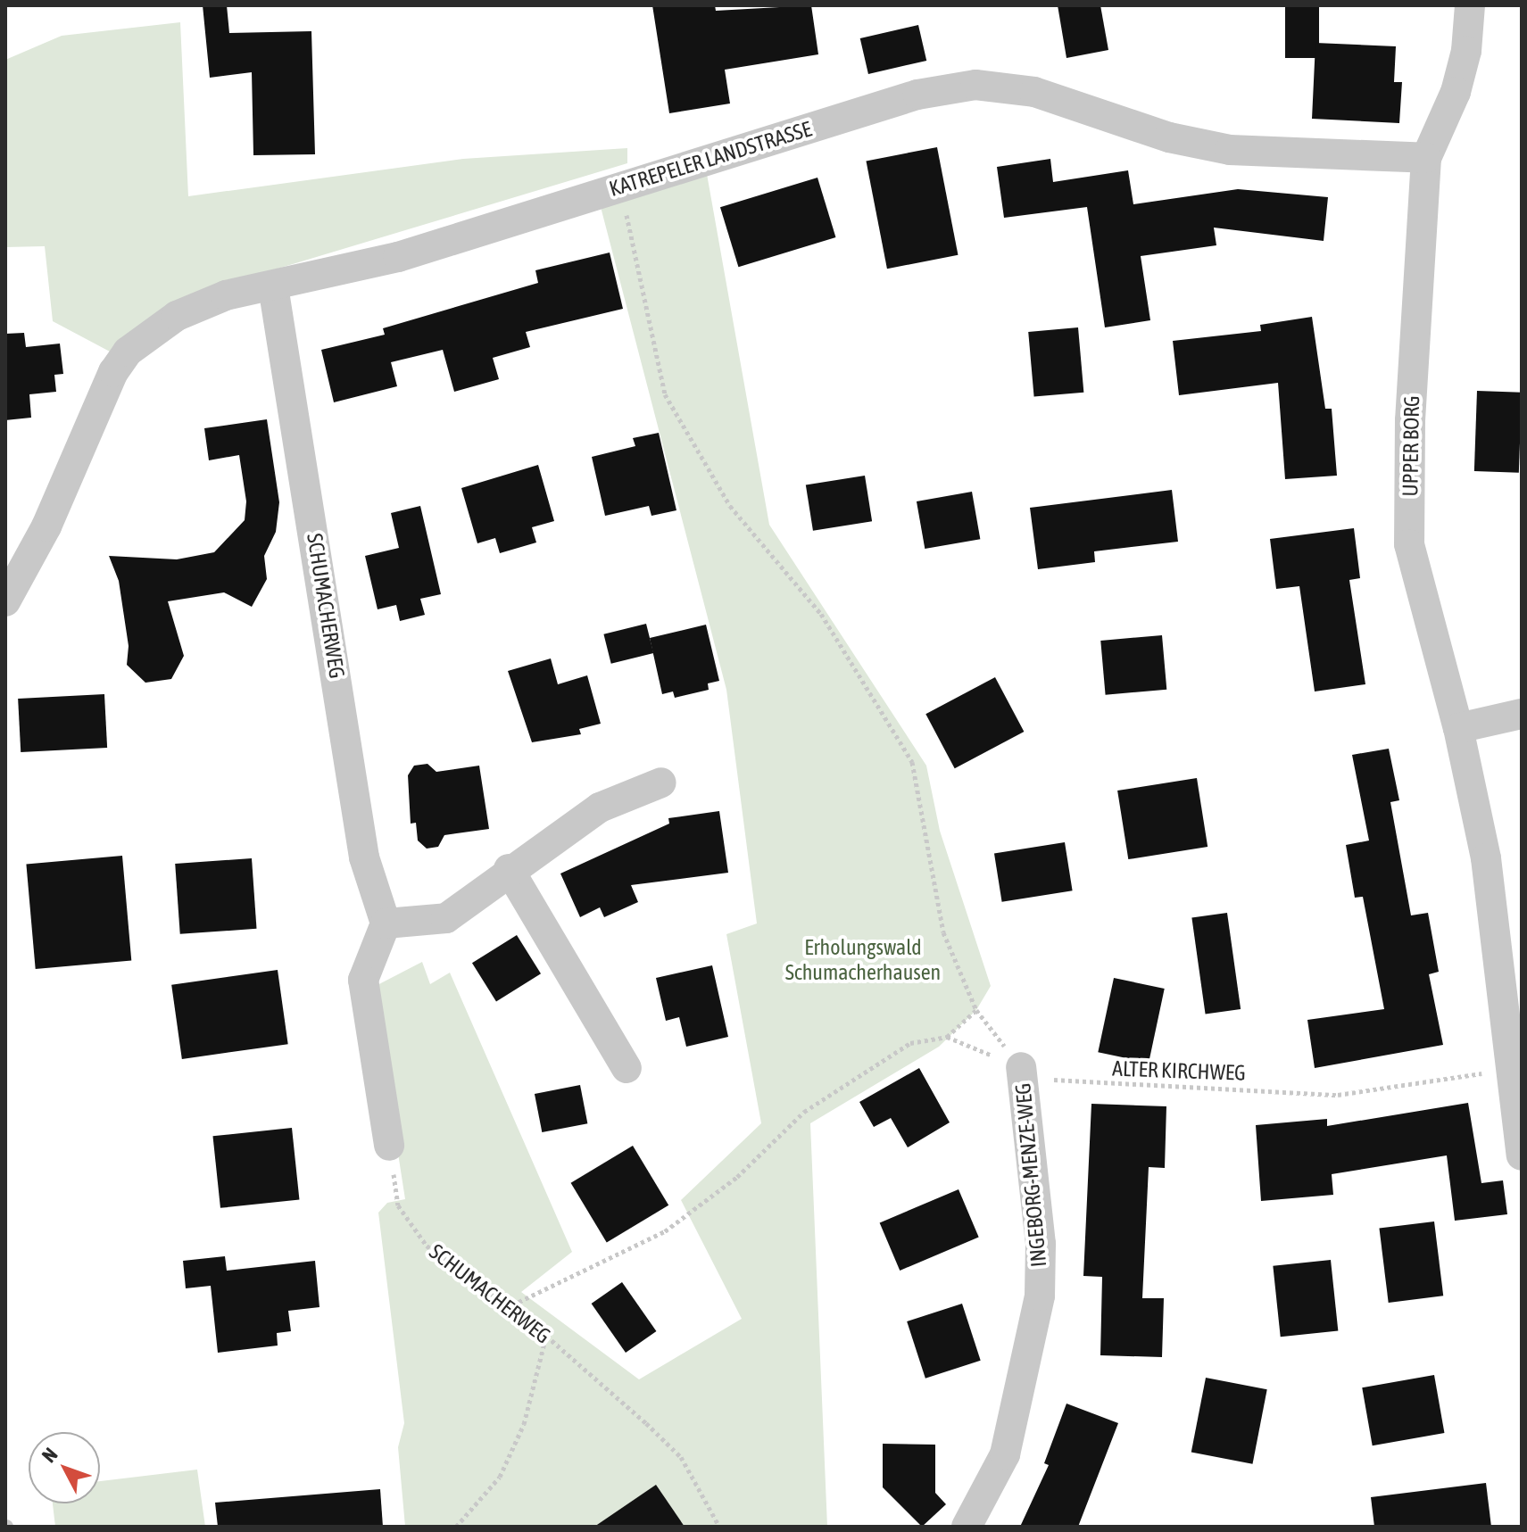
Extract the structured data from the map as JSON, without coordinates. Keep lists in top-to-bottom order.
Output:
{
  "streets": {
    "street": [
      "KATREPELER LANDSTRASSE",
      "UPPER BORG",
      "SCHUMACHERWEG",
      "INGEBORG-MENZE-WEG"
    ],
    "path": ["ALTER KIRCHWEG"]
  },
  "crossings": [
    ["KATREPELER LANDSTRASSE", "UPPER BORG"],
    ["KATREPELER LANDSTRASSE", "SCHUMACHERWEG"],
    ["UPPER BORG", "ALTER KIRCHWEG"],
    ["ALTER KIRCHWEG", "INGEBORG-MENZE-WEG"]
  ],
  "parks": ["Erholungswald Schumacherhausen"],
  "north": "top left"
}
